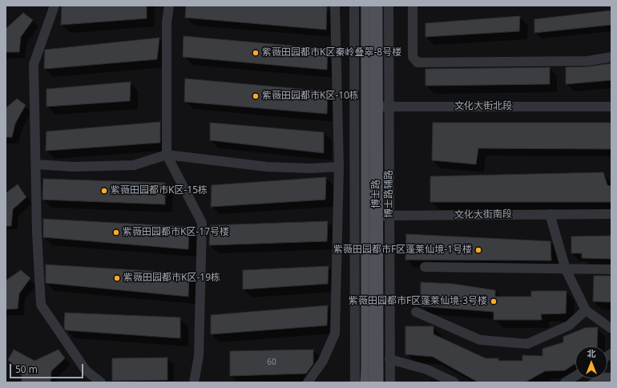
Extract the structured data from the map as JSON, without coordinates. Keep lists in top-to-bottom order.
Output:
{
  "streets": {
    "main road": ["博士路"],
    "street": ["文化大街北段", "博士路辅路", "文化大街南段"]
  },
  "crossings": [
    ["文化大街北段", "博士路"],
    ["文化大街北段", "博士路辅路"],
    ["博士路", "文化大街南段"],
    ["博士路辅路", "文化大街南段"]
  ],
  "places": [
    "紫薇田园都市K区秦岭叠翠-8号楼",
    "紫薇田园都市K区-10栋",
    "紫薇田园都市K区-15栋",
    "紫薇田园都市K区-17号楼",
    "紫薇田园都市F区蓬莱仙境-1号楼",
    "紫薇田园都市K区-19栋",
    "紫薇田园都市F区蓬莱仙境-3号楼"
  ],
  "house_numbers": ["60"],
  "scale_bar": "50 m",
  "north": "top"
}
